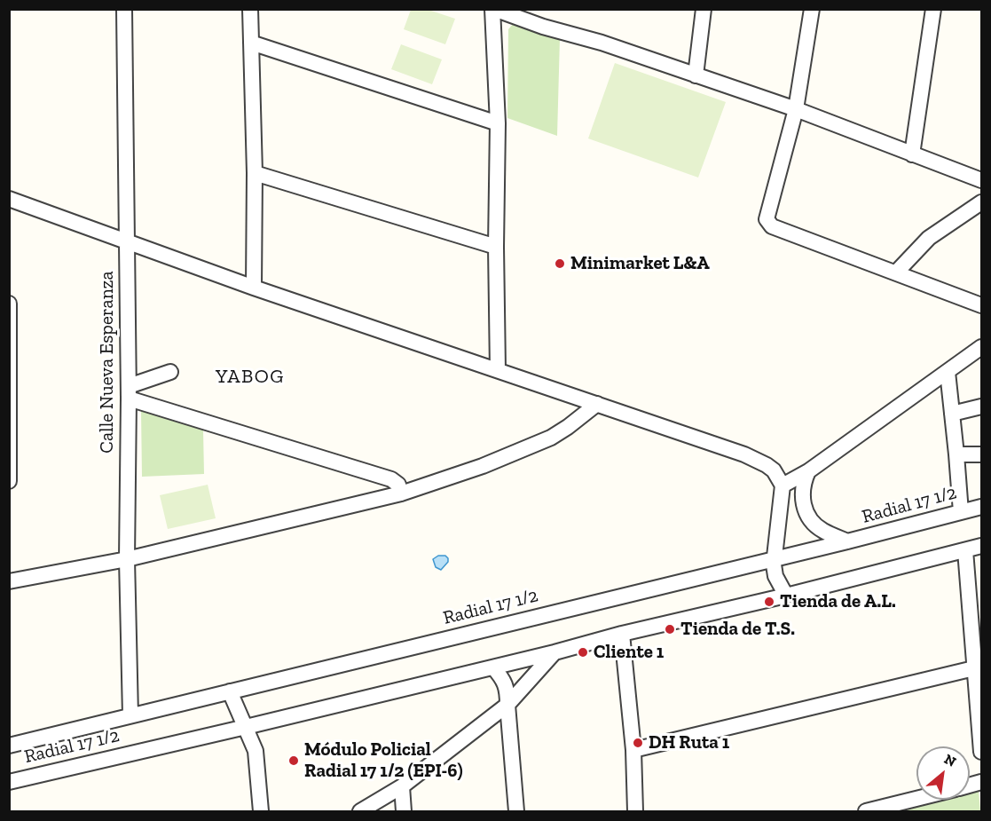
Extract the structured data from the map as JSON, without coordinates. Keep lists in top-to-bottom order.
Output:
{
  "streets": {
    "street": ["Calle Nueva Esperanza", "Radial 17 1/2"]
  },
  "crossings": [
    ["Calle Nueva Esperanza", "Radial 17 1/2"]
  ],
  "districts": ["YABOG"],
  "places": [
    "Minimarket L&A",
    "Tienda de A.L.",
    "Tienda de T.S.",
    "Cliente 1",
    "DH Ruta 1",
    "Módulo Policial Radial 17 1/2 (EPI-6)"
  ],
  "north": "top right"
}
